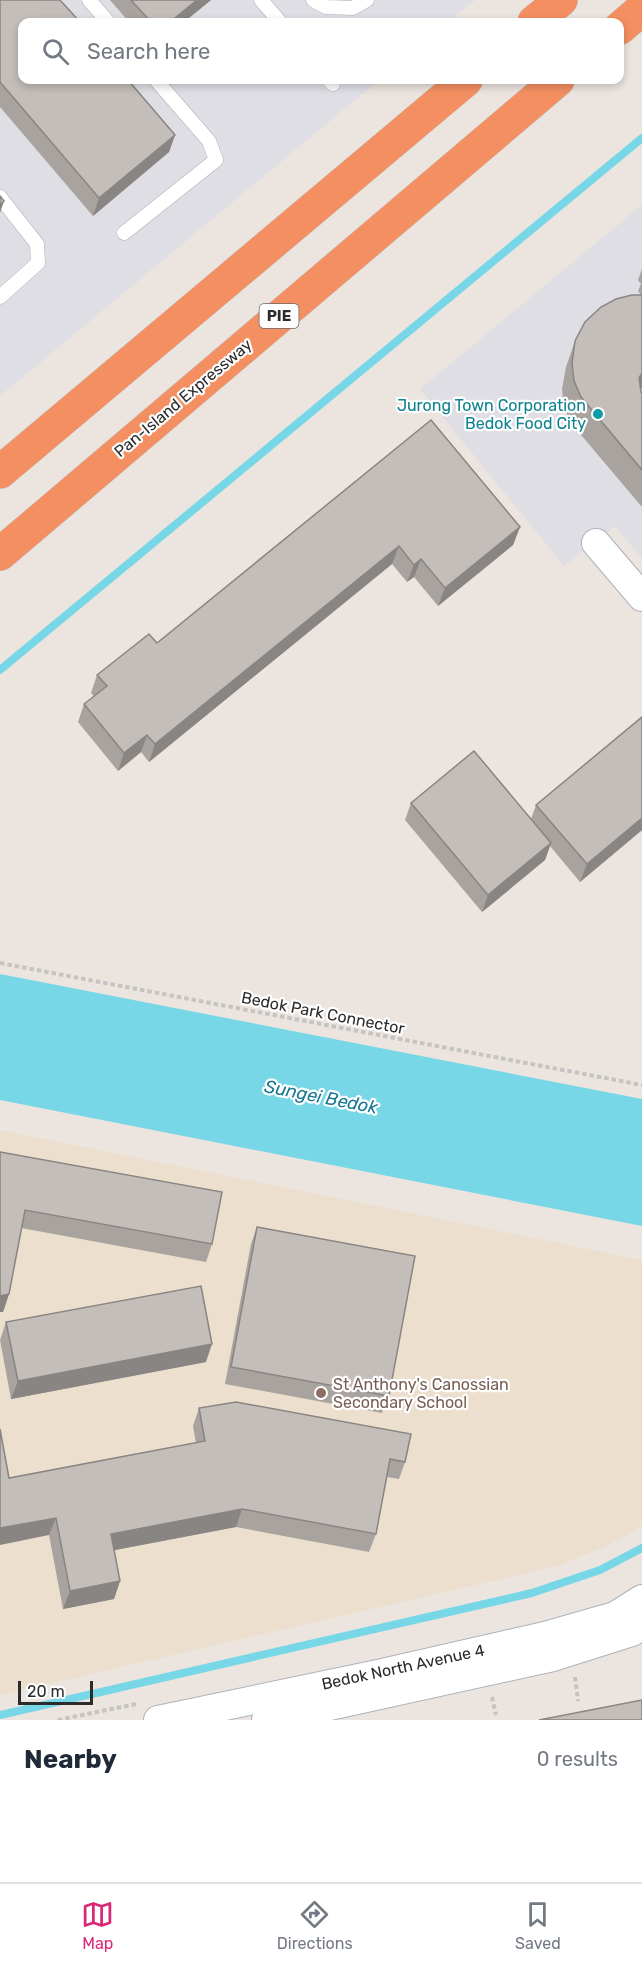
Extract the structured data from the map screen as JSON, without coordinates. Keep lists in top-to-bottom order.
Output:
{
  "streets": {
    "highway": ["PIE", "Pan-Island Expressway"],
    "street": ["Bedok North Avenue 4"],
    "path": ["Bedok Park Connector"]
  },
  "water": ["Sungei Bedok"],
  "places": ["Jurong Town Corporation Bedok Food City", "St Anthony's Canossian Secondary School"],
  "scale_bar": "20 m",
  "page": {
    "search": "Search here",
    "scale": "20 m",
    "heading": ["Nearby", "0 results"],
    "nav": ["Map", "Directions", "Saved"]
  }
}
